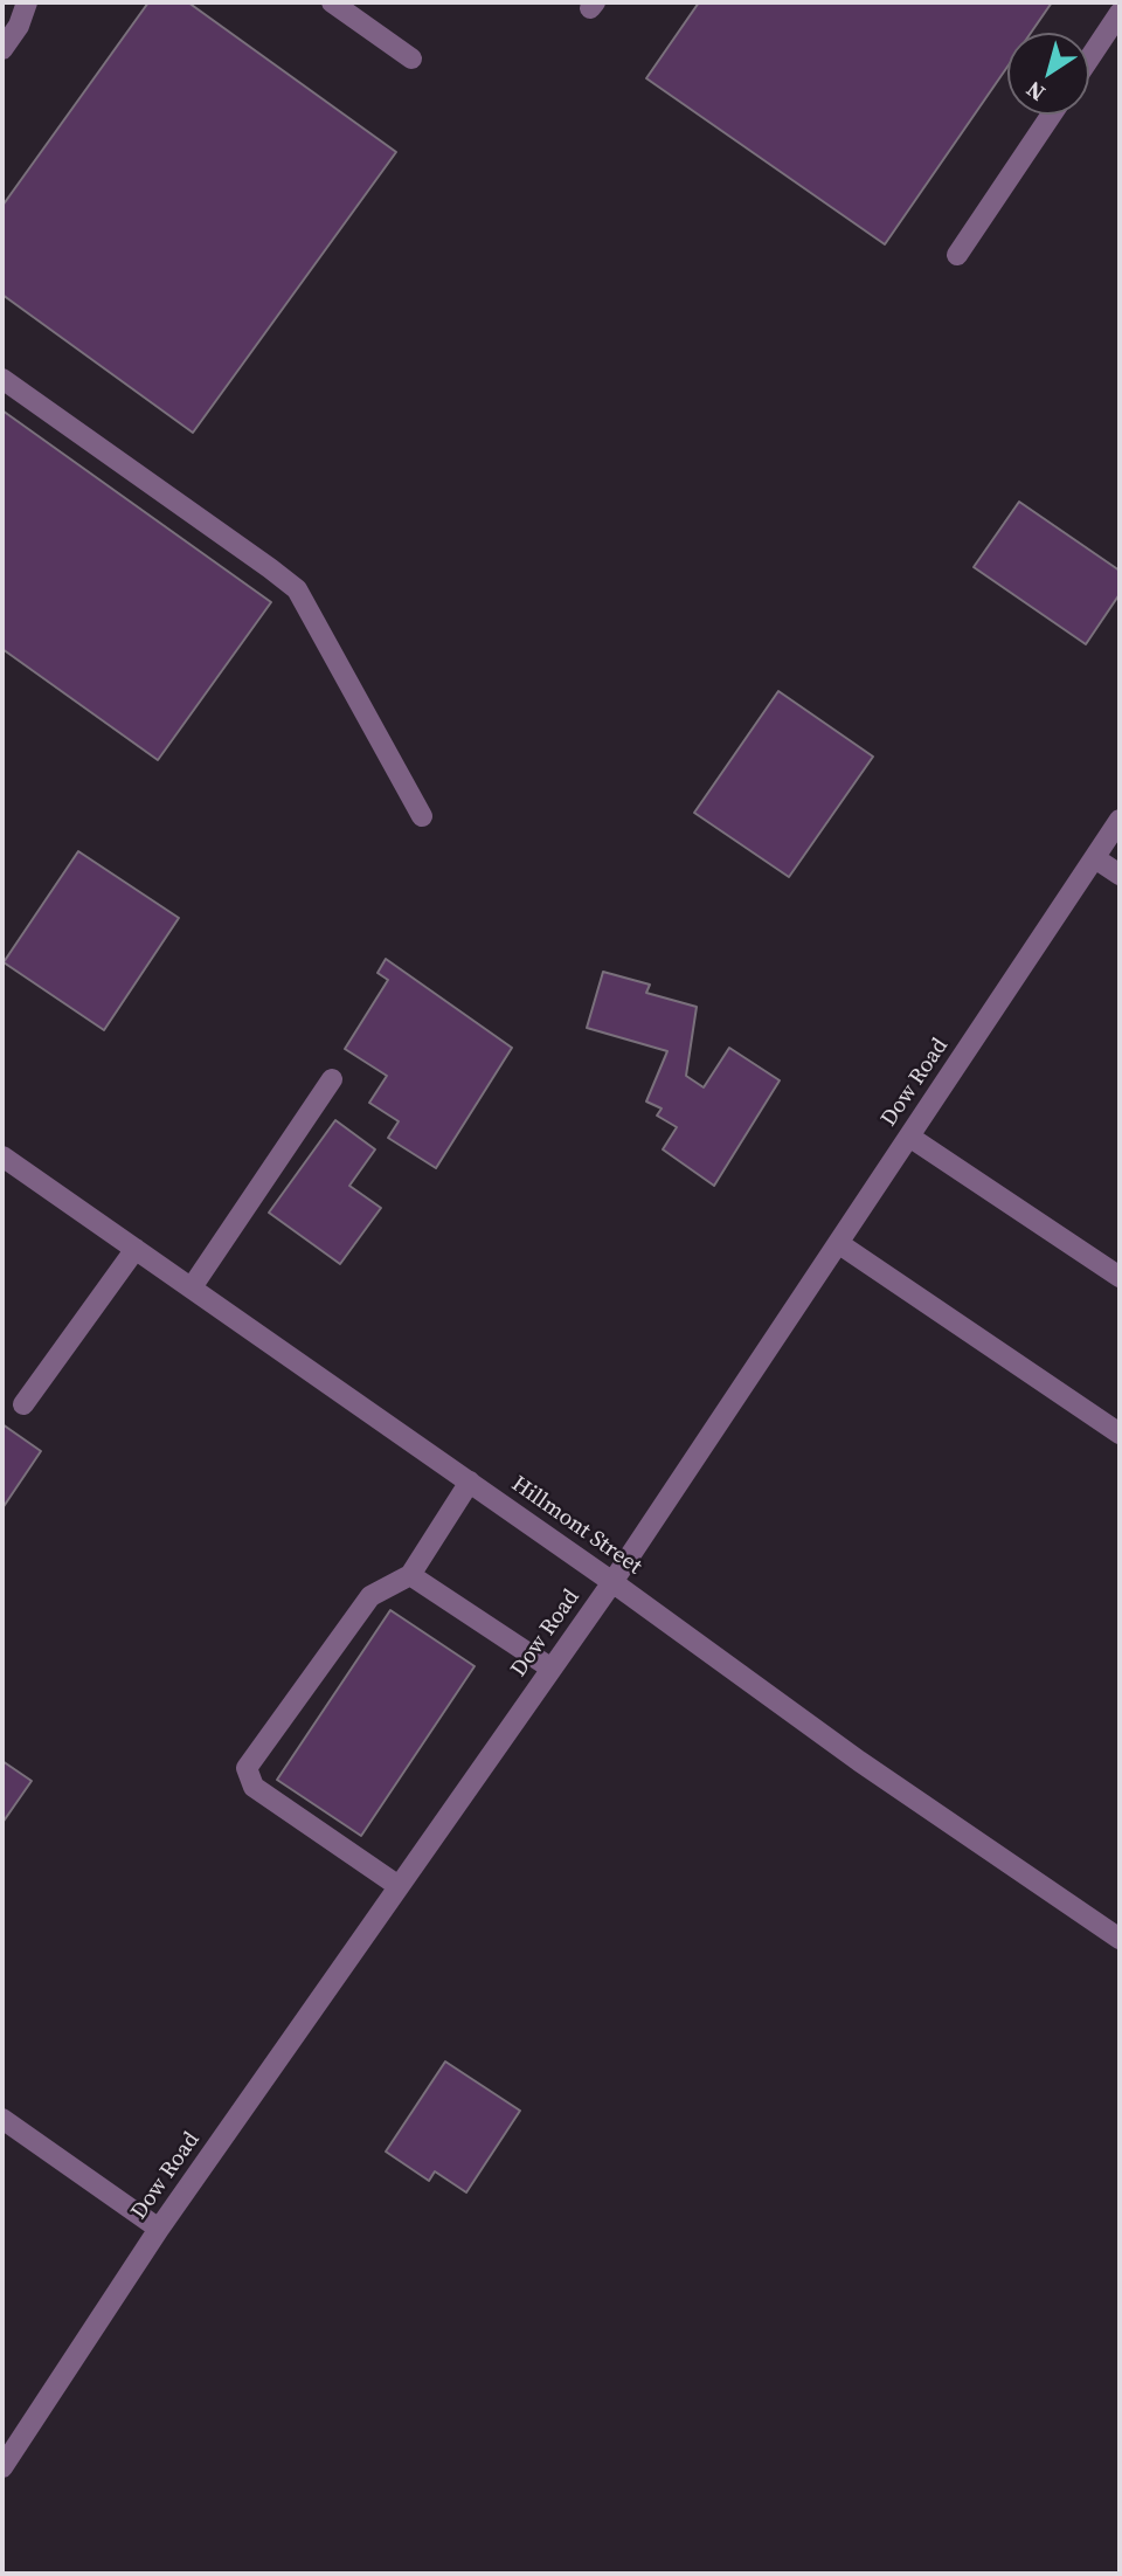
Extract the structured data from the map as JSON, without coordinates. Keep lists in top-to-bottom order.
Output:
{
  "streets": {
    "street": ["Dow Road", "Hillmont Street"]
  },
  "crossings": [
    ["Dow Road", "Hillmont Street"]
  ],
  "north": "bottom left"
}
